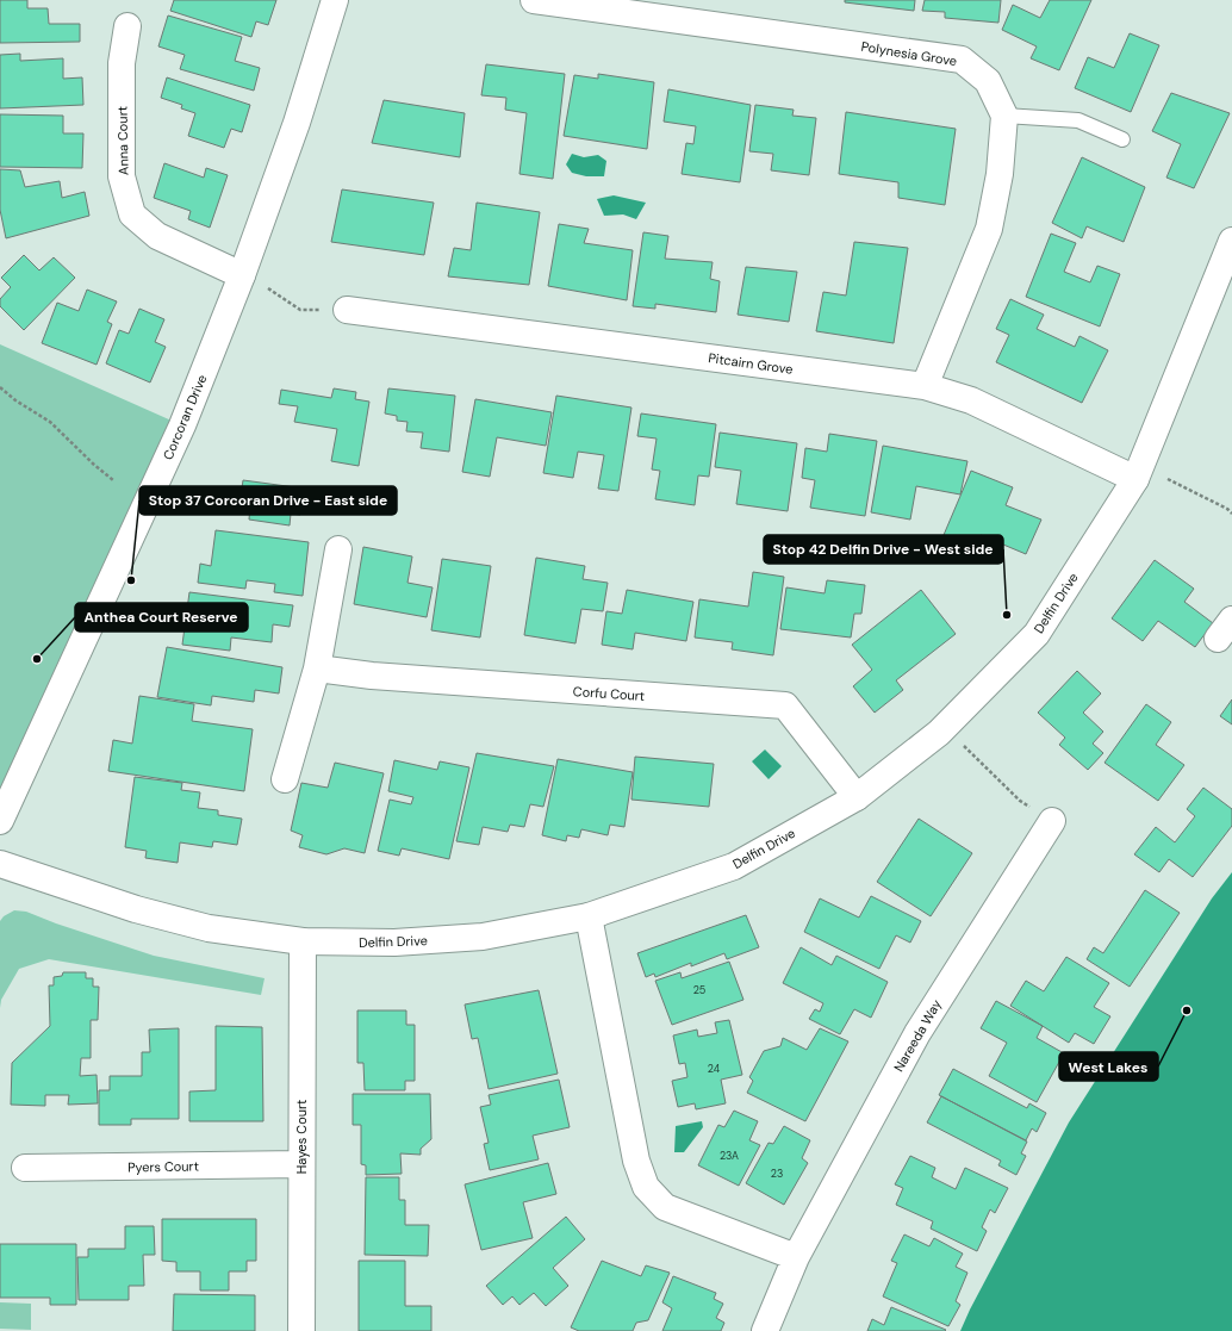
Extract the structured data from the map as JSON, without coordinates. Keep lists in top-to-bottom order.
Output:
{
  "streets": {
    "street": [
      "Polynesia Grove",
      "Anna Court",
      "Pitcairn Grove",
      "Corcoran Drive",
      "Delfin Drive",
      "Corfu Court",
      "Nareeda Way",
      "Hayes Court",
      "Pyers Court"
    ]
  },
  "crossings": [
    ["Anna Court", "Corcoran Drive"],
    ["Pitcairn Grove", "Delfin Drive"],
    ["Delfin Drive", "Corfu Court"],
    ["Delfin Drive", "Hayes Court"],
    ["Hayes Court", "Pyers Court"]
  ],
  "places": [
    "Stop 37 Corcoran Drive - East side",
    "Stop 42 Delfin Drive - West side",
    "Anthea Court Reserve",
    "West Lakes"
  ],
  "house_numbers": [
    "25",
    "24",
    "23A",
    "23"
  ]
}
